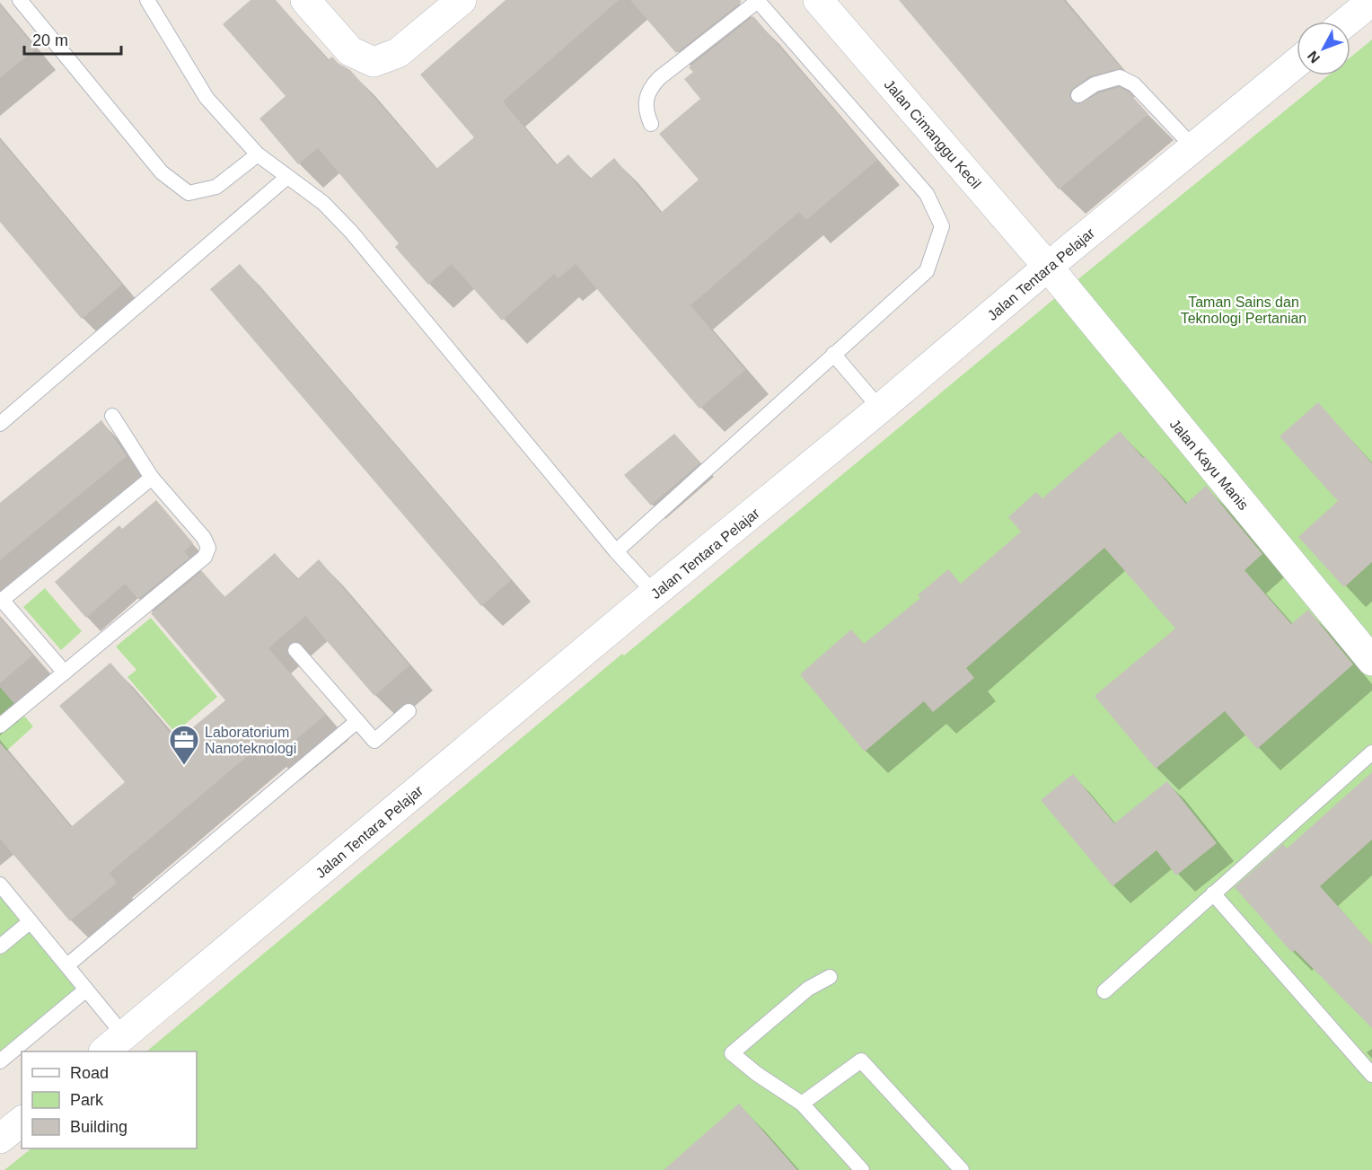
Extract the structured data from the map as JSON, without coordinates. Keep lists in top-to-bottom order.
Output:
{
  "streets": {
    "main road": ["Jalan Cimanggu Kecil", "Jalan Tentara Pelajar", "Jalan Kayu Manis"]
  },
  "crossings": [
    ["Jalan Cimanggu Kecil", "Jalan Tentara Pelajar"],
    ["Jalan Cimanggu Kecil", "Jalan Kayu Manis"],
    ["Jalan Tentara Pelajar", "Jalan Kayu Manis"]
  ],
  "parks": ["Taman Sains dan Teknologi Pertanian"],
  "places": {
    "office": ["Laboratorium Nanoteknologi"]
  },
  "legend": ["Road", "Park", "Building"],
  "scale_bar": "20 m",
  "north": "bottom left"
}
